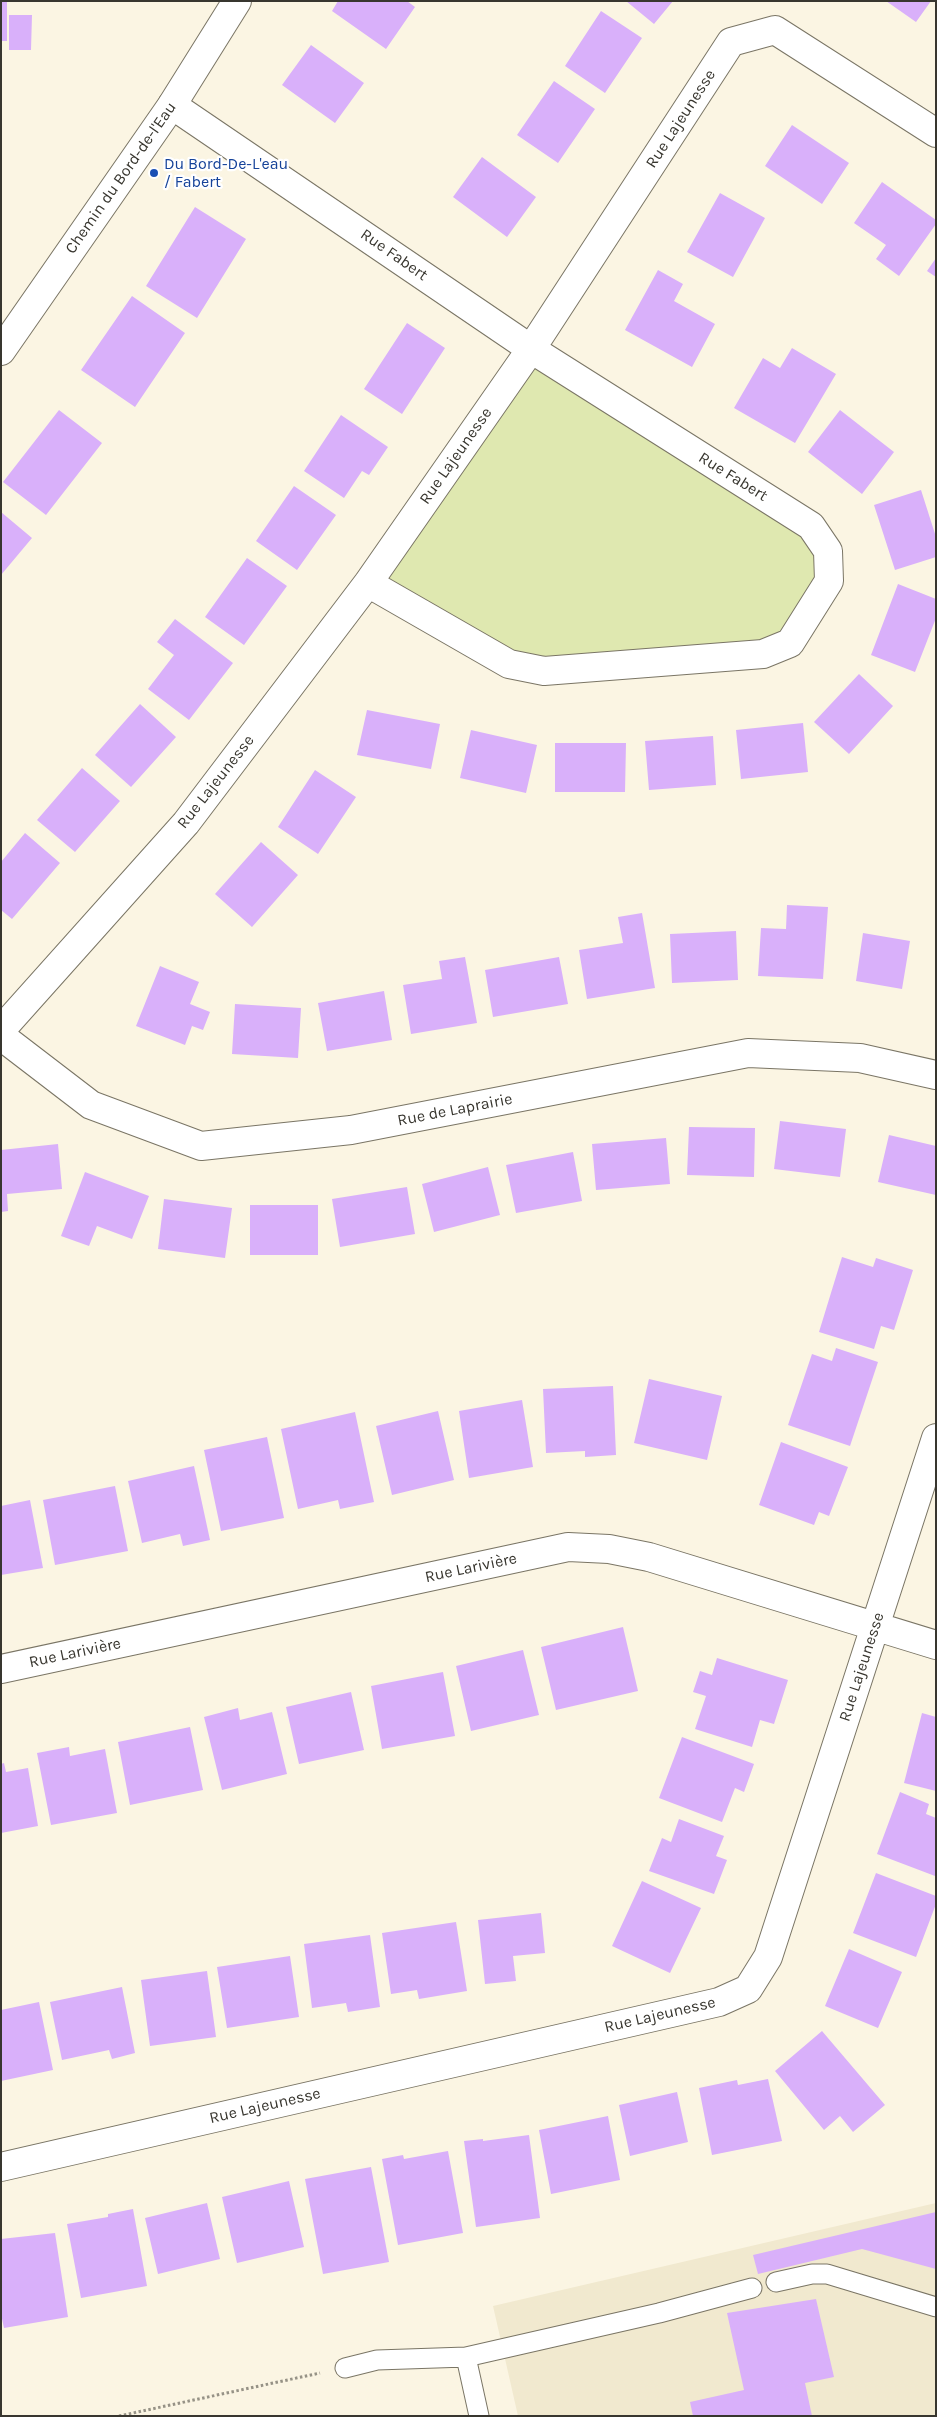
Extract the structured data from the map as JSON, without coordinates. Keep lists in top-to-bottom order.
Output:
{
  "streets": {
    "street": [
      "Rue Lajeunesse",
      "Chemin du Bord-de-l'Eau",
      "Rue Fabert",
      "Rue de Laprairie",
      "Rue Larivière"
    ]
  },
  "crossings": [
    ["Rue Lajeunesse", "Rue Fabert"],
    ["Rue Lajeunesse", "Rue Larivière"],
    ["Chemin du Bord-de-l'Eau", "Rue Fabert"]
  ],
  "places": ["Du Bord-De-L'eau / Fabert"]
}
